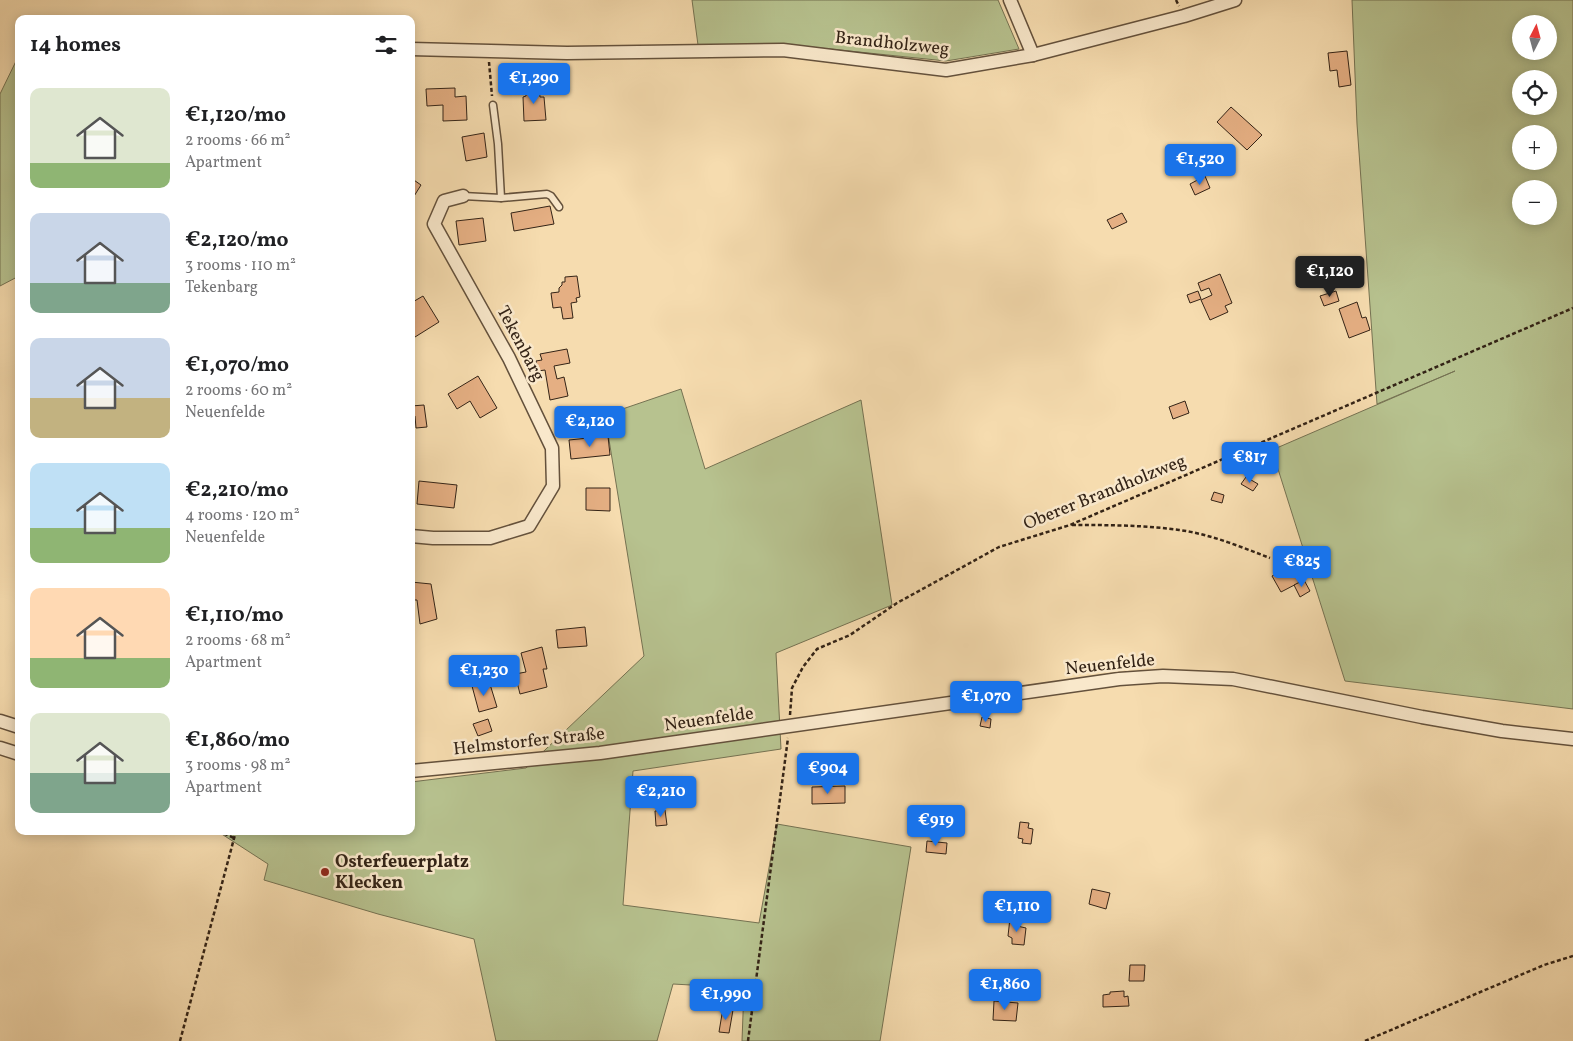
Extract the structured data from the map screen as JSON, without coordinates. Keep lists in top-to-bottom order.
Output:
{
  "streets": {
    "street": [
      "Brandholzweg",
      "Tekenbarg",
      "Neuenfelde",
      "Helmstorfer Straße"
    ],
    "path": ["Oberer Brandholzweg"]
  },
  "crossings": [
    ["Oberer Brandholzweg", "Neuenfelde"],
    ["Neuenfelde", "Helmstorfer Straße"]
  ],
  "places": ["Osterfeuerplatz Klecken"],
  "north": "top",
  "page": {
    "map_buttons": ["+", "−"],
    "heading": "14 homes",
    "price": [
      "€1,290",
      "€1,520",
      "€1,120",
      "€2,120",
      "€817",
      "€825",
      "€1,230",
      "€1,070",
      "€904",
      "€2,210",
      "€919",
      "€1,110",
      "€1,860",
      "€1,990"
    ],
    "list": [
      {
        "name": "€1,120/mo",
        "note": "2 rooms · 66 m² · Apartment"
      },
      {
        "name": "€2,120/mo",
        "note": "3 rooms · 110 m² · Tekenbarg"
      },
      {
        "name": "€1,070/mo",
        "note": "2 rooms · 60 m² · Neuenfelde"
      },
      {
        "name": "€2,210/mo",
        "note": "4 rooms · 120 m² · Neuenfelde"
      },
      {
        "name": "€1,110/mo",
        "note": "2 rooms · 68 m² · Apartment"
      },
      {
        "name": "€1,860/mo",
        "note": "3 rooms · 98 m² · Apartment"
      }
    ]
  }
}
